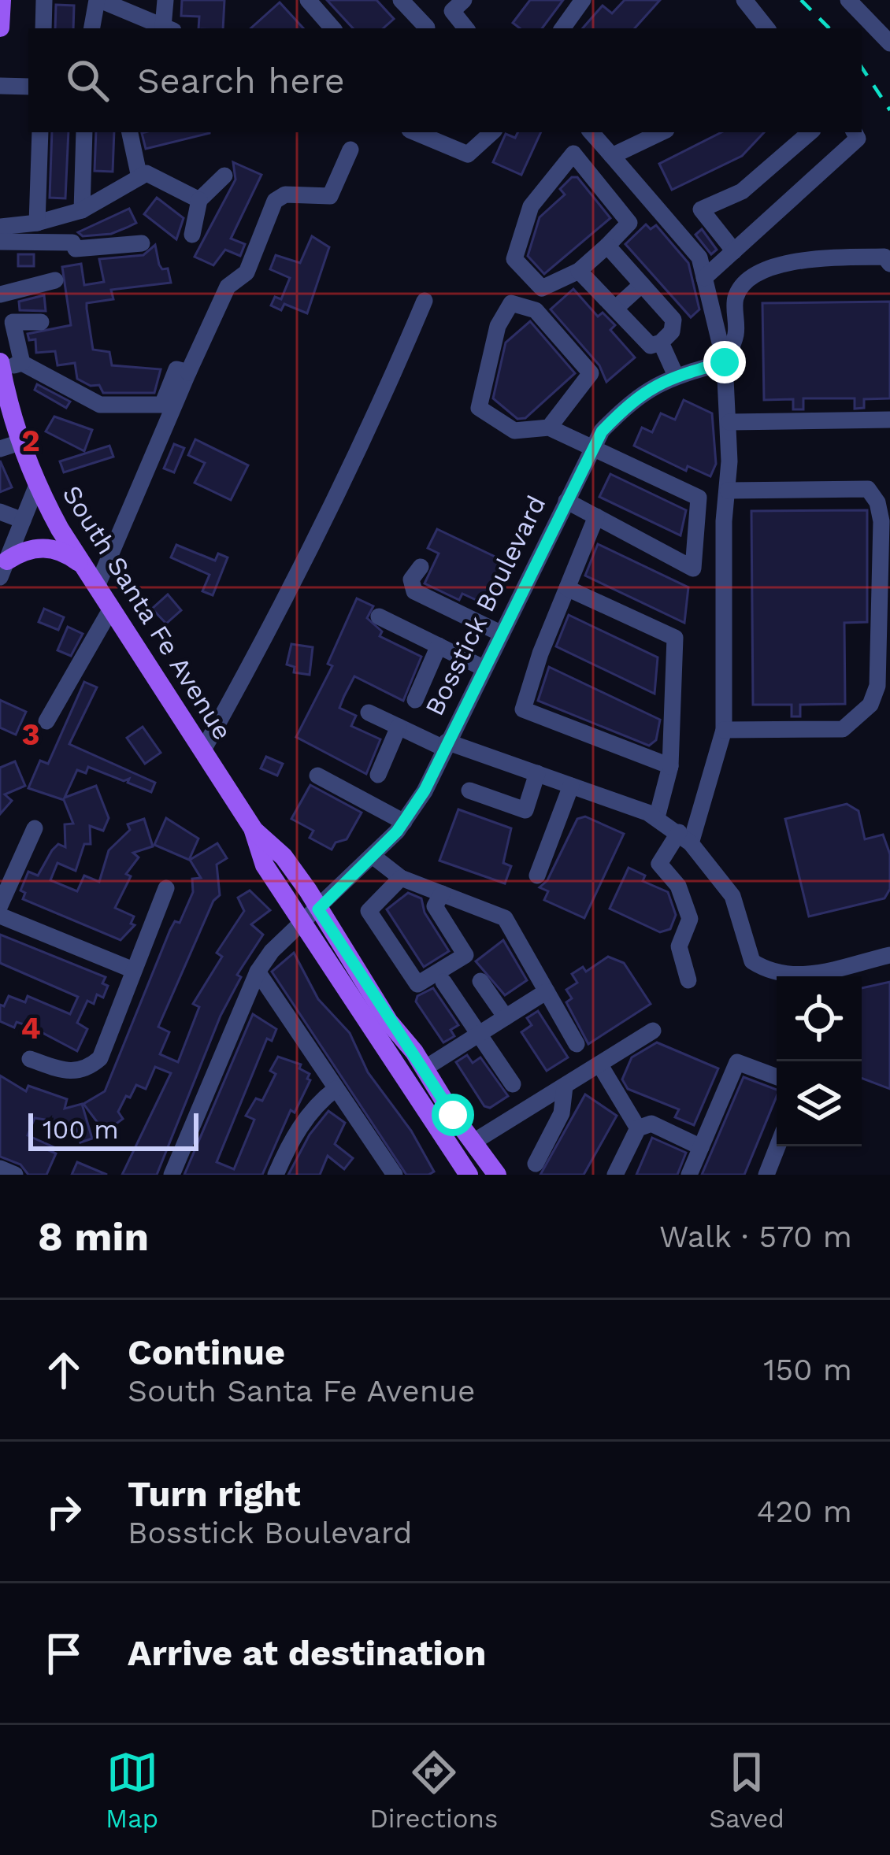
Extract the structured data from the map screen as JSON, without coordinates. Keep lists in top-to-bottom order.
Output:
{
  "streets": {
    "main road": ["South Santa Fe Avenue"],
    "street": ["Bosstick Boulevard"]
  },
  "crossings": [
    ["Bosstick Boulevard", "South Santa Fe Avenue"]
  ],
  "scale_bar": "100 m",
  "page": {
    "search": "Search here",
    "scale": "100 m",
    "heading": ["8 min", "Walk · 570 m"],
    "list": [
      ["Continue", "South Santa Fe Avenue", "150 m"],
      ["Turn right", "Bosstick Boulevard", "420 m"],
      "Arrive at destination"
    ],
    "nav": ["Map", "Directions", "Saved"]
  },
  "grid": {
    "rows": ["2", "3", "4"]
  }
}
